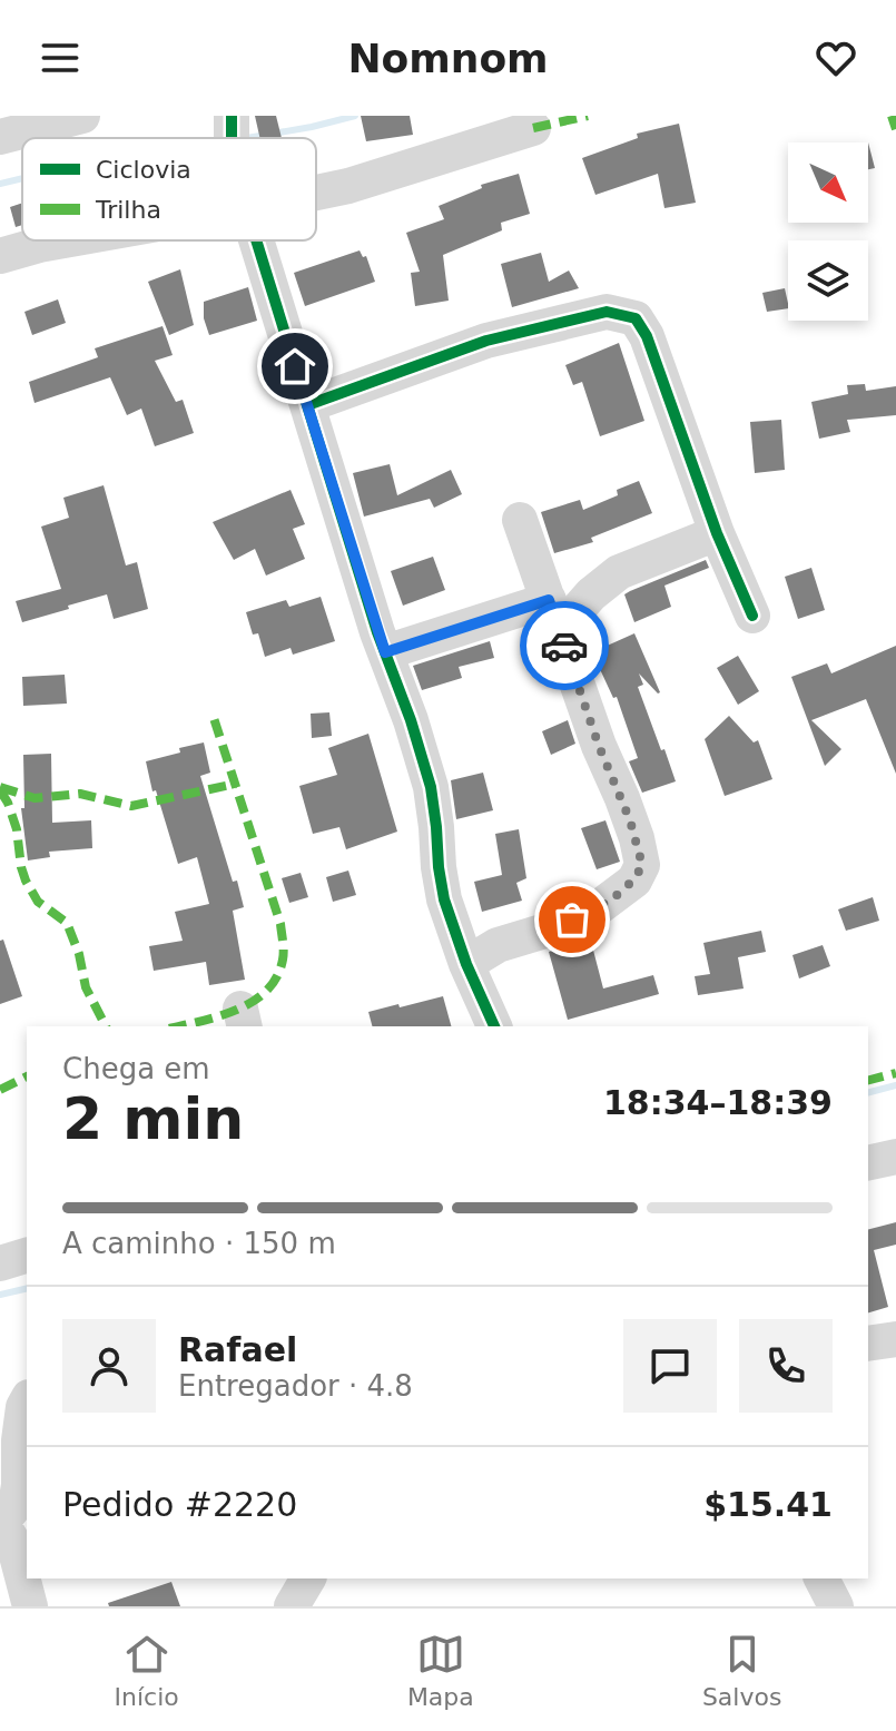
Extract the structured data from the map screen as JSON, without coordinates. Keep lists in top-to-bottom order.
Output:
{
  "legend": ["Ciclovia", "Trilha"],
  "north": "bottom right",
  "page": {
    "header": "Nomnom",
    "heading": ["2 min", "Chega em", "18:34–18:39"],
    "panel": [
      "Rafael",
      "Entregador · 4.8",
      "Pedido #2220",
      "$15.41"
    ],
    "bar": "A caminho · 150 m",
    "tabs": ["Início", "Mapa", "Salvos"]
  }
}
